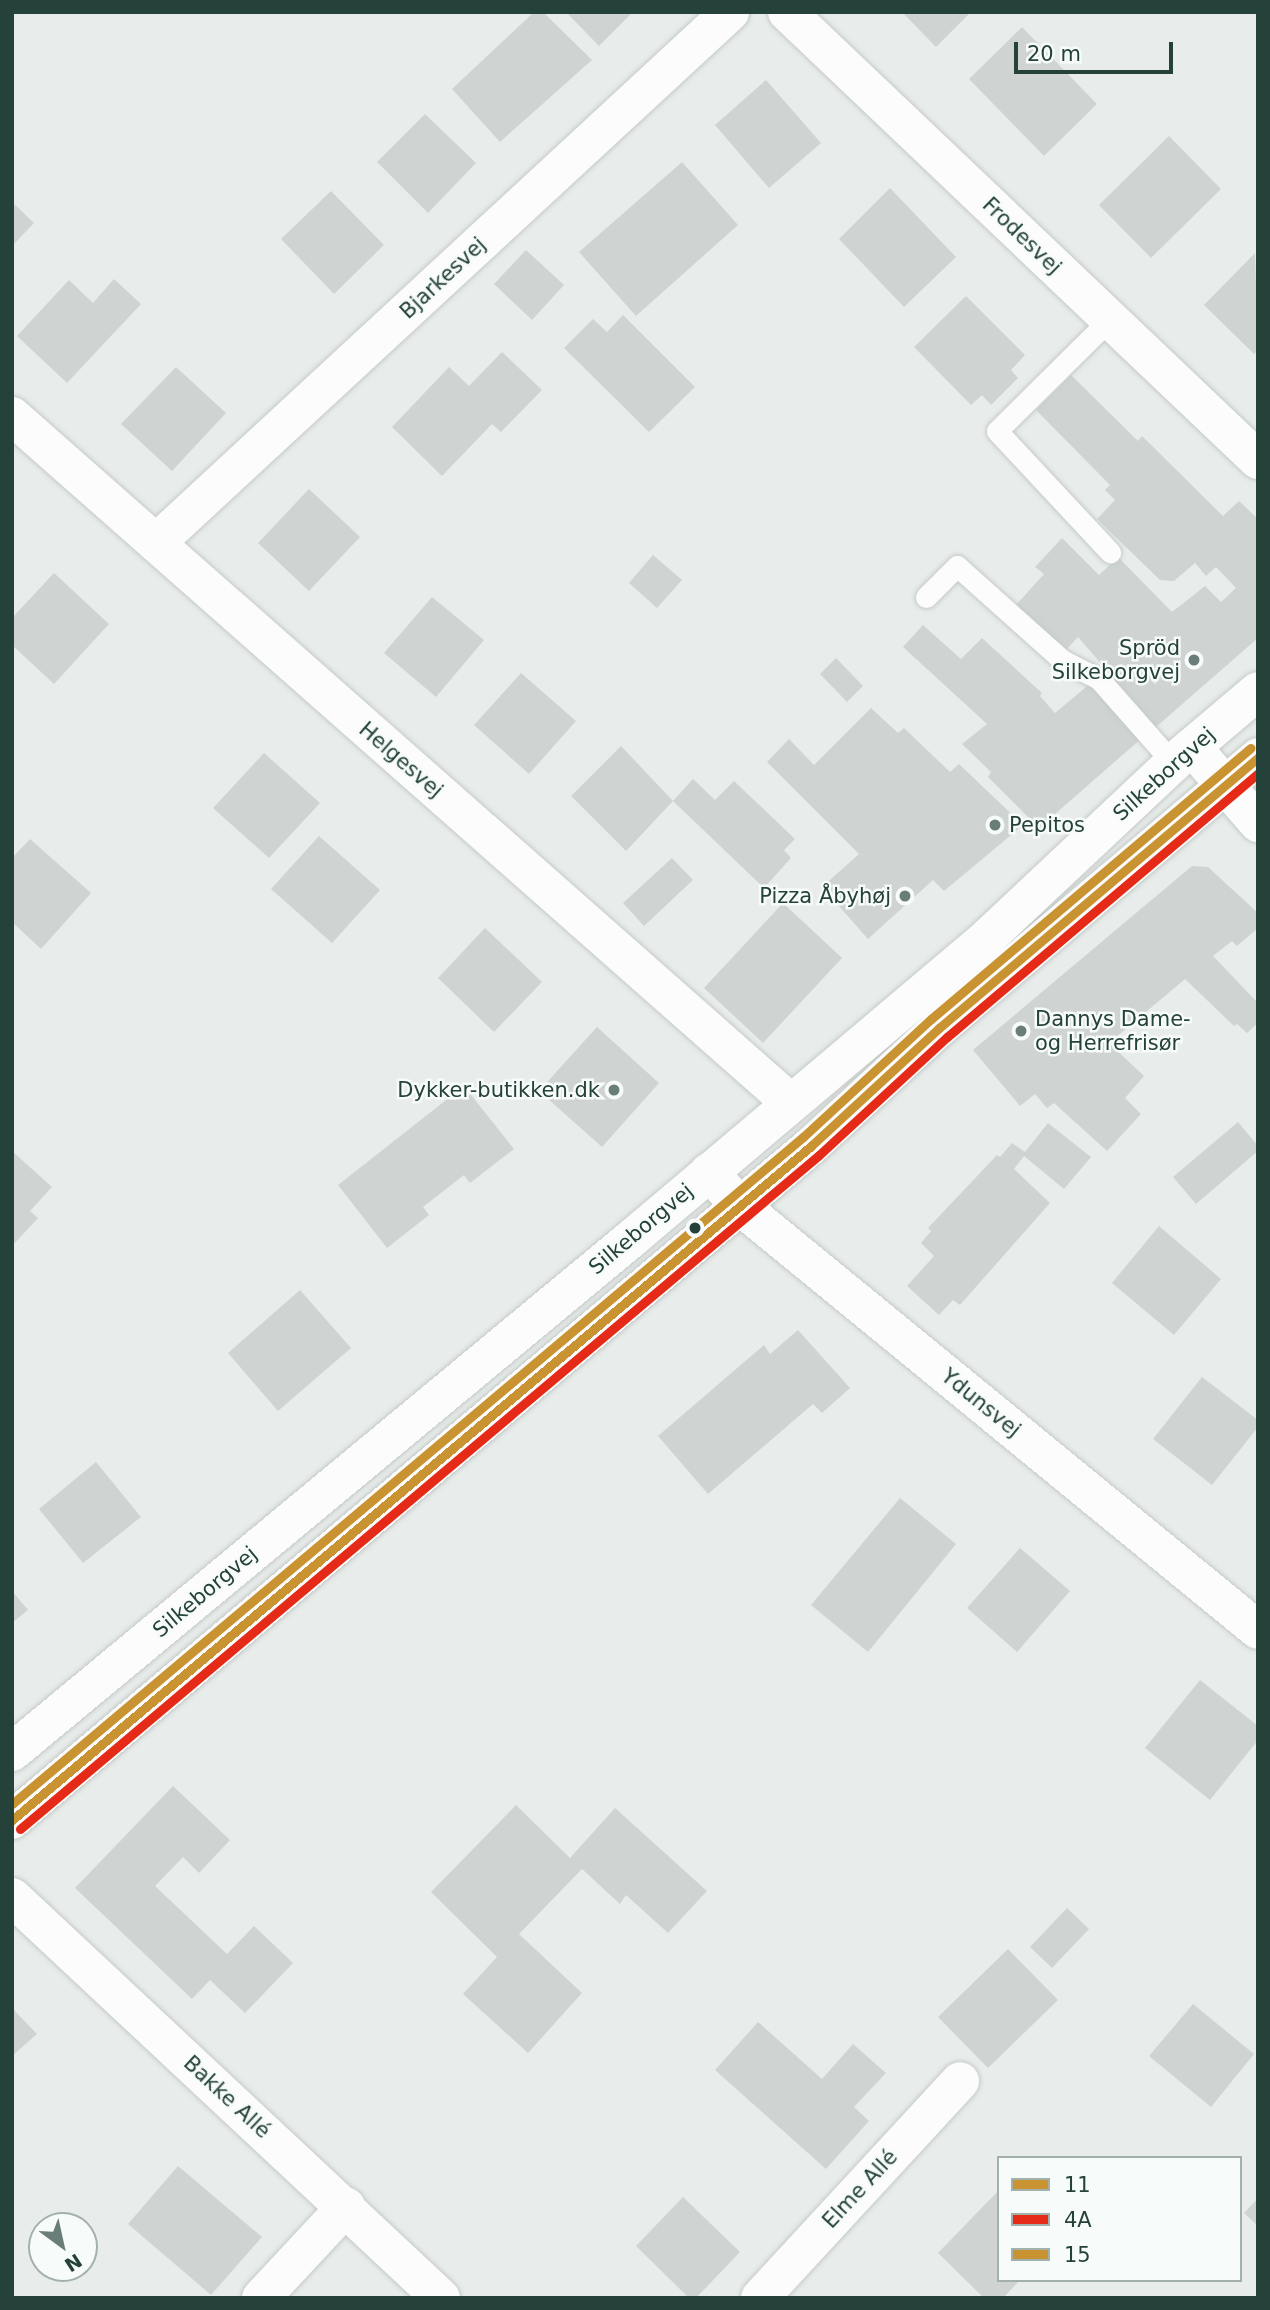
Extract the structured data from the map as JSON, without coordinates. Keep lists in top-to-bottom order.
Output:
{
  "streets": {
    "street": [
      "Frodesvej",
      "Bjarkesvej",
      "Helgesvej",
      "Silkeborgvej",
      "Ydunsvej",
      "Bakke Allé",
      "Elme Allé"
    ]
  },
  "crossings": [
    ["Bjarkesvej", "Helgesvej"],
    ["Helgesvej", "Silkeborgvej"],
    ["Silkeborgvej", "Ydunsvej"]
  ],
  "places": [
    "Spröd Silkeborgvej",
    "Pepitos",
    "Pizza Åbyhøj",
    "Dannys Dame- og Herrefrisør",
    "Dykker-butikken.dk"
  ],
  "lines": ["transit line 15", "transit line 11", "transit line 4A"],
  "legend": ["11", "4A", "15"],
  "scale_bar": "20 m",
  "north": "bottom right"
}
